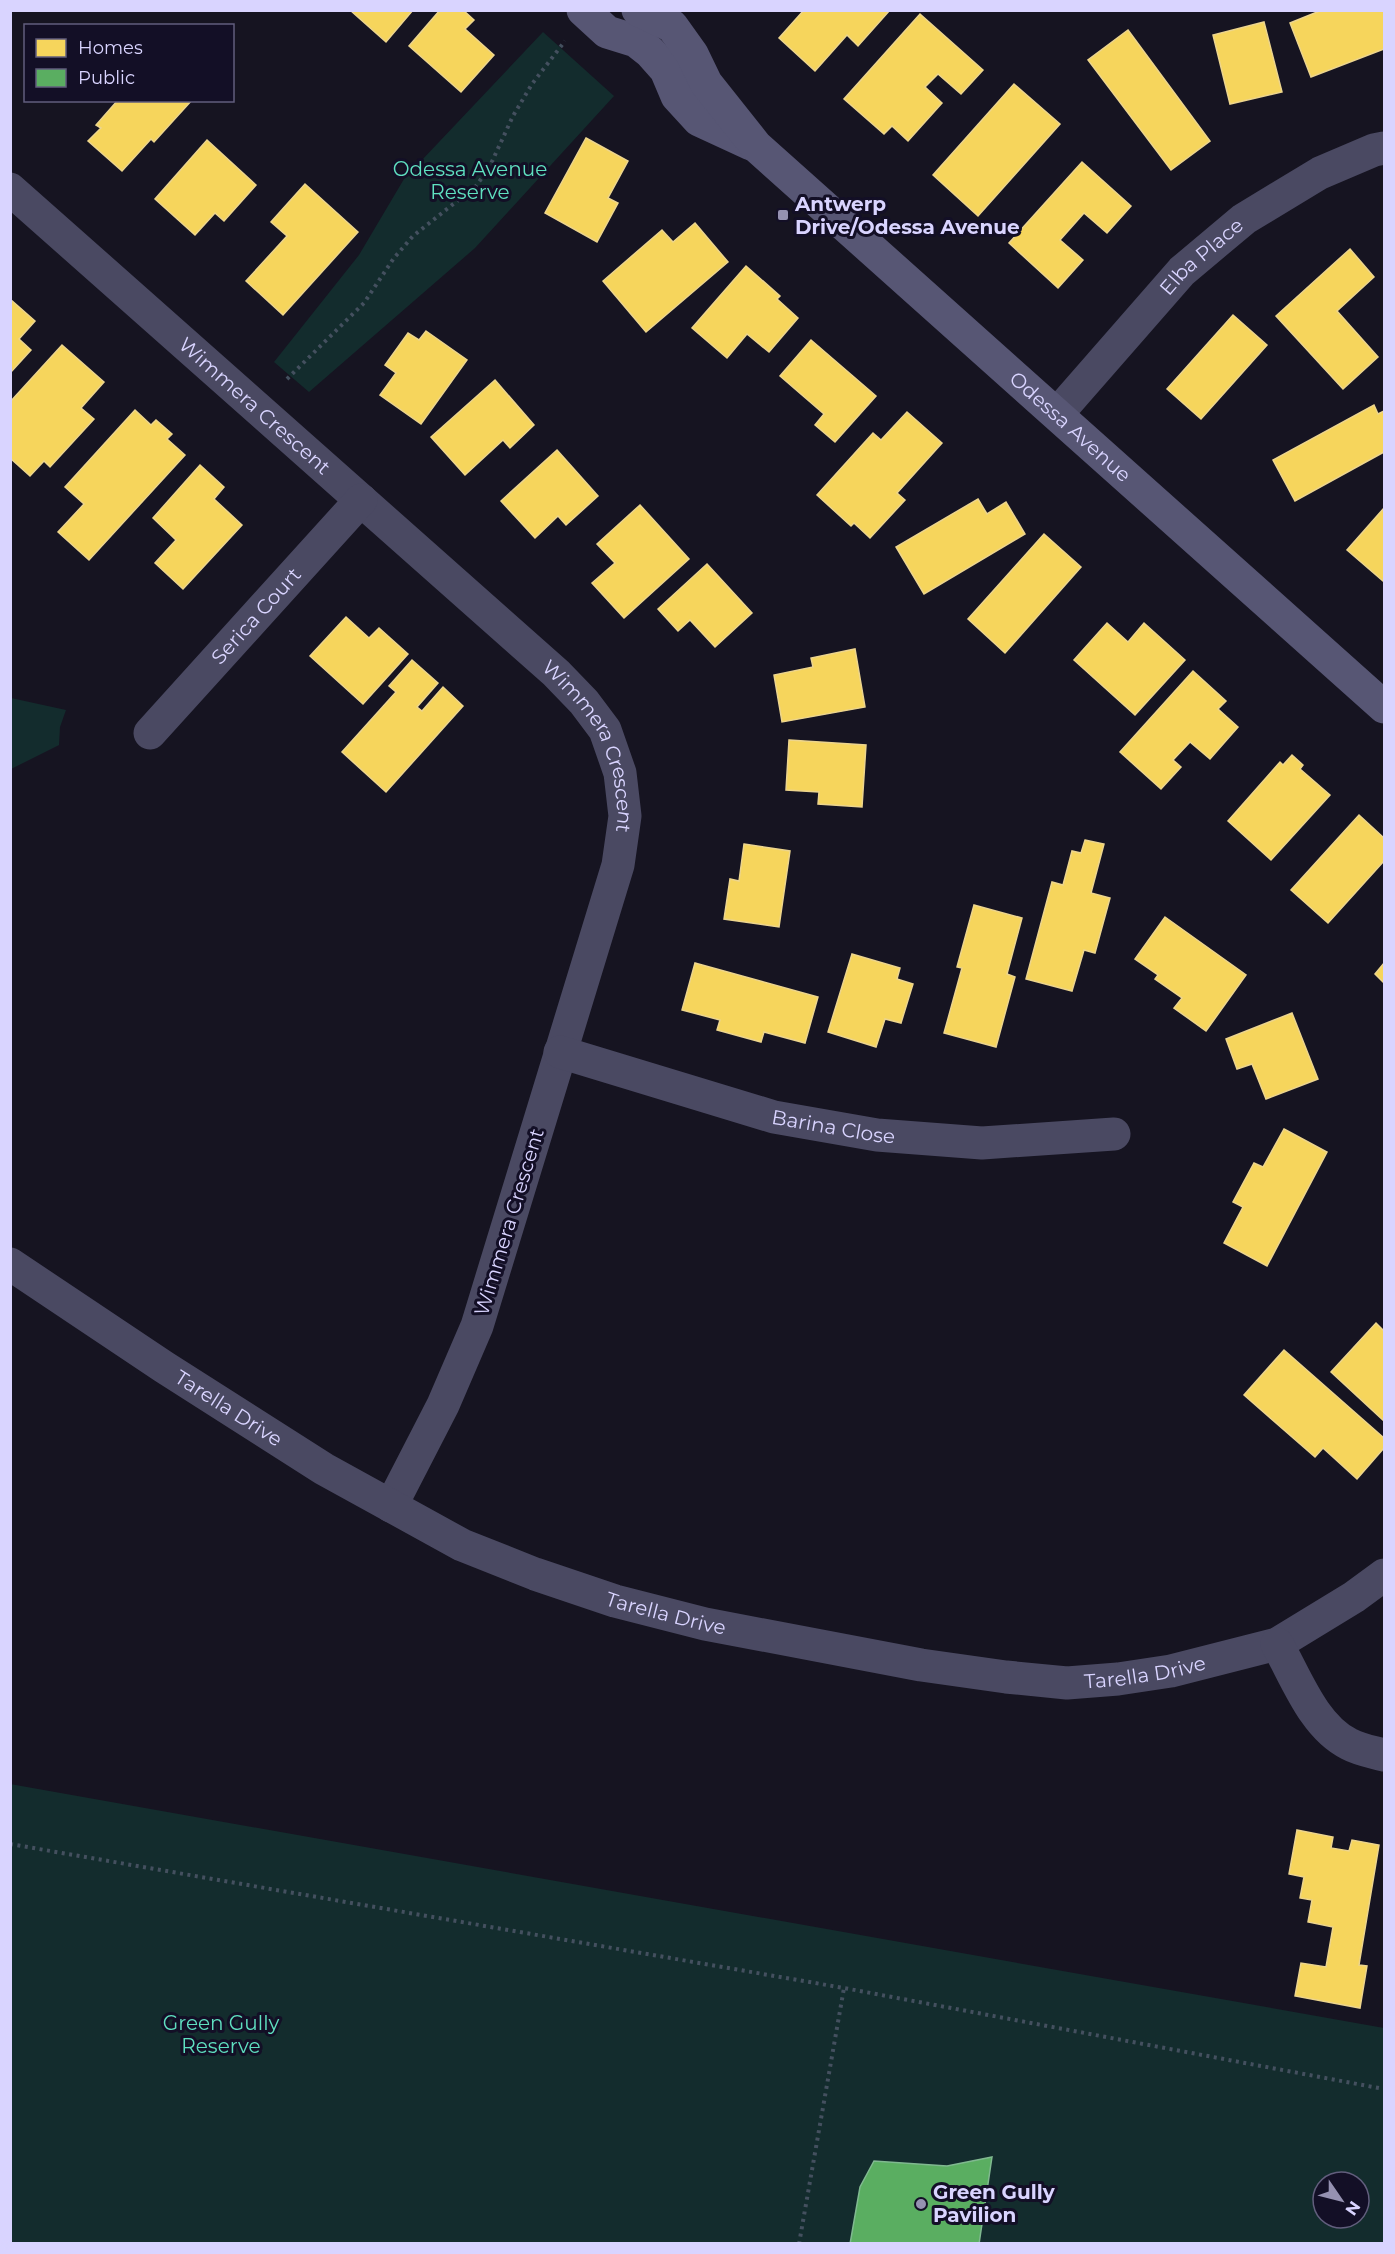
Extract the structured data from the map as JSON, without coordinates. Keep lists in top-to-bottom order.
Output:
{
  "streets": {
    "street": [
      "Elba Place",
      "Wimmera Crescent",
      "Odessa Avenue",
      "Serica Court",
      "Barina Close",
      "Tarella Drive"
    ]
  },
  "crossings": [
    ["Elba Place", "Odessa Avenue"],
    ["Wimmera Crescent", "Serica Court"],
    ["Wimmera Crescent", "Barina Close"],
    ["Wimmera Crescent", "Tarella Drive"]
  ],
  "parks": ["Odessa Avenue Reserve", "Green Gully Reserve"],
  "places": {
    "transit": ["Antwerp Drive/Odessa Avenue"],
    "other": ["Green Gully Pavilion"]
  },
  "legend": ["Homes", "Public"],
  "north": "bottom right"
}
